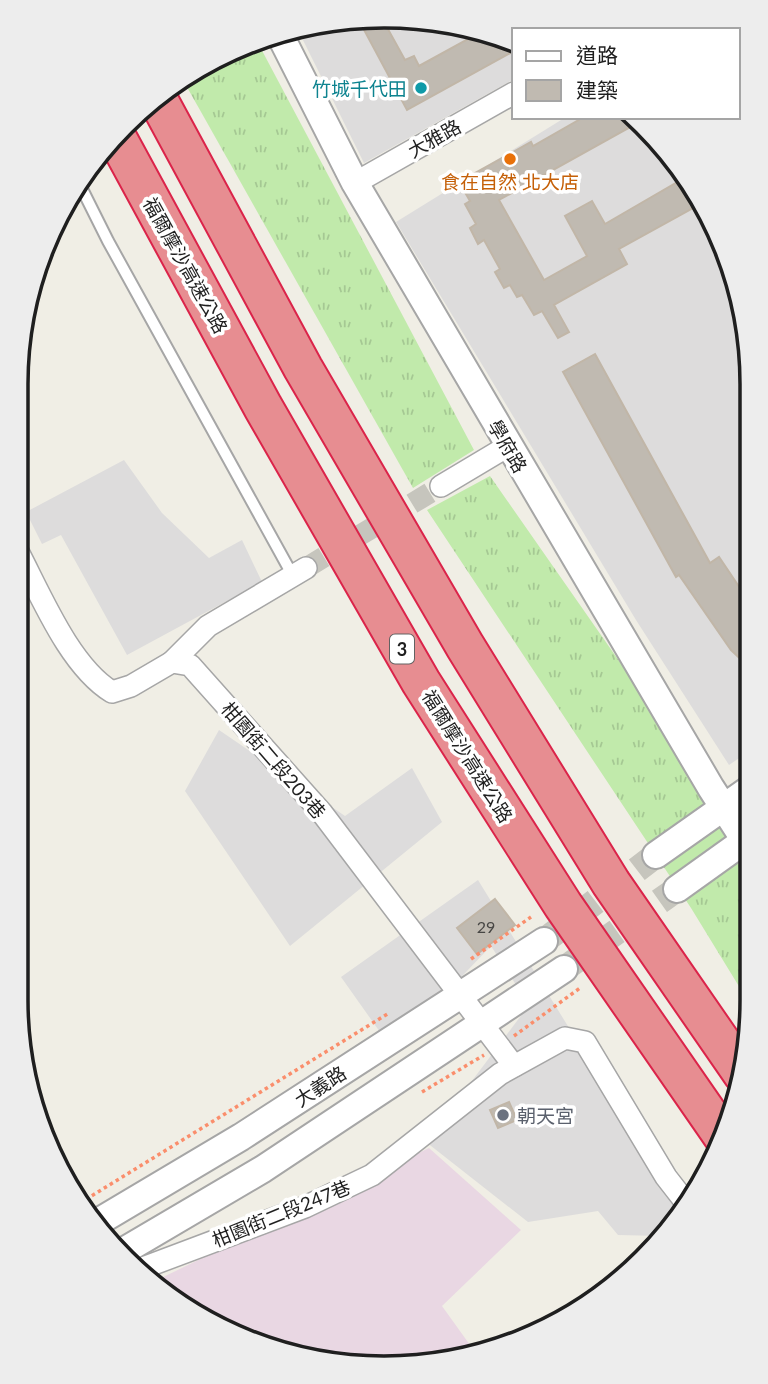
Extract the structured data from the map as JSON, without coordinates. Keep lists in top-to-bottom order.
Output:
{
  "streets": {
    "highway": ["福爾摩沙高速公路", "3"],
    "street": [
      "大雅路",
      "學府路",
      "柑園街二段203巷",
      "大義路",
      "柑園街二段247巷"
    ]
  },
  "crossings": [
    ["大雅路", "學府路"],
    ["柑園街二段203巷", "大義路"],
    ["柑園街二段203巷", "柑園街二段247巷"]
  ],
  "places": ["竹城千代田", "食在自然 北大店", "朝天宮"],
  "house_numbers": ["29"],
  "legend": ["道路", "建築"]
}
